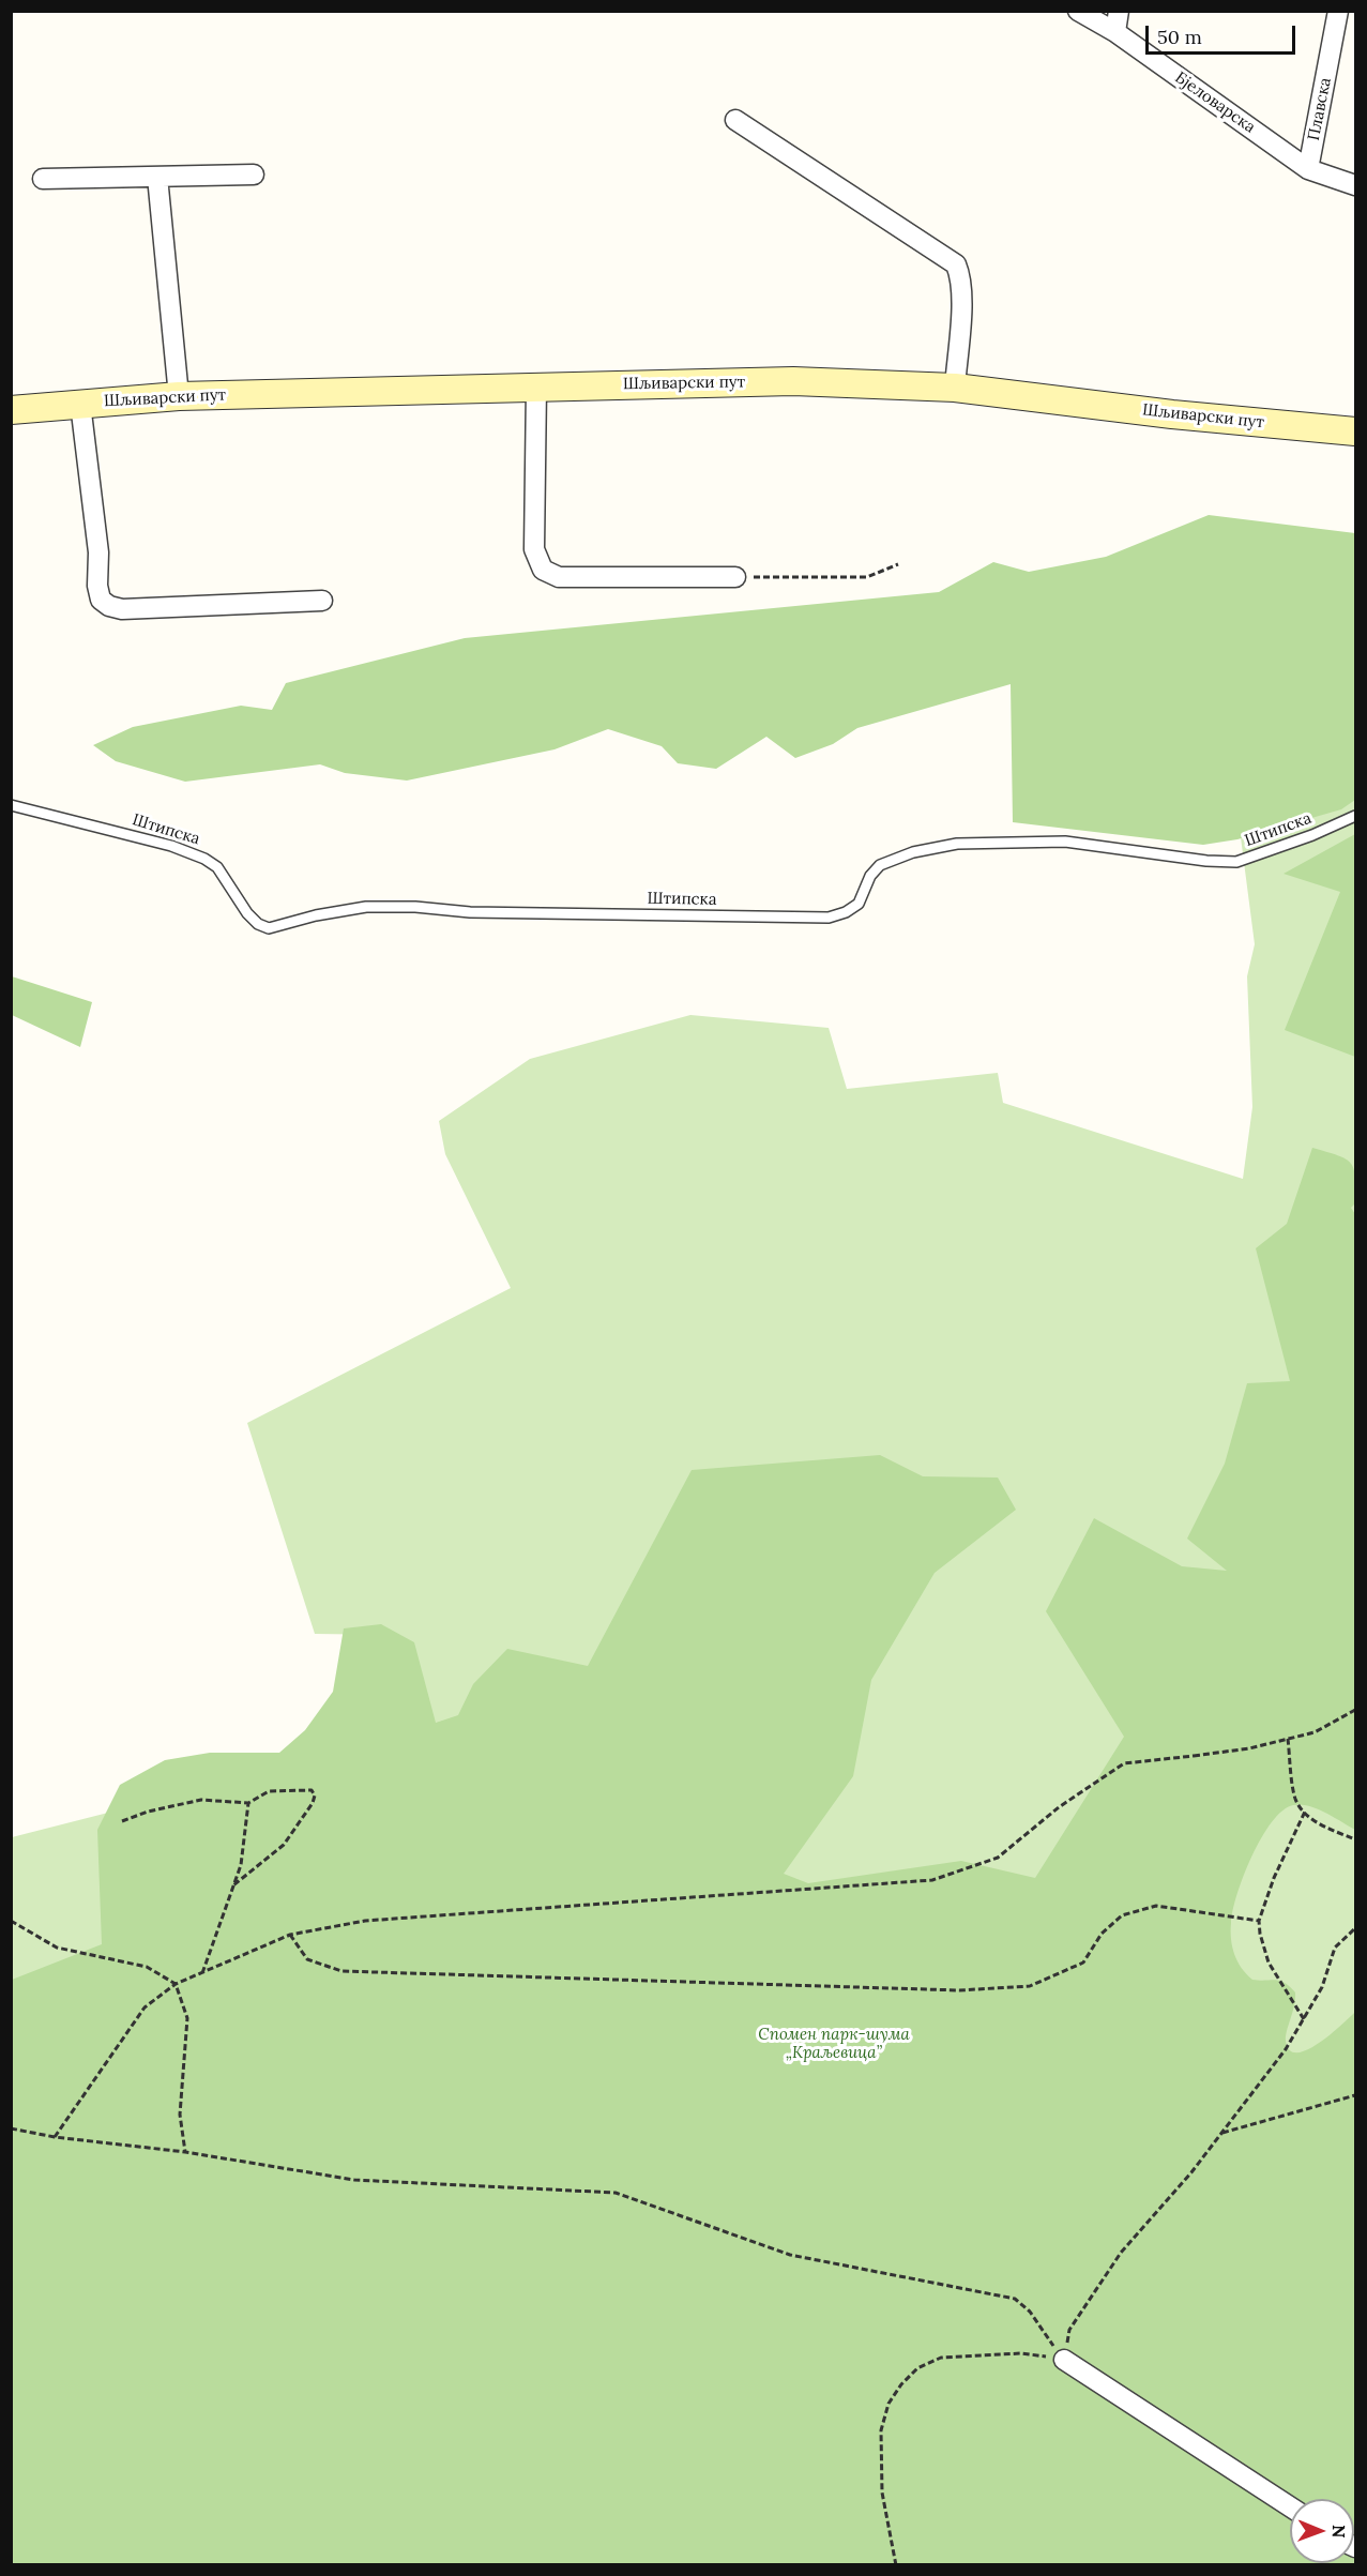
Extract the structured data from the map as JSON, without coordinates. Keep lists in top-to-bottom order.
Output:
{
  "streets": {
    "main road": ["Шљиварски пут"],
    "street": ["Бјеловарска", "Плавска"],
    "lane": ["Штипска"]
  },
  "crossings": [
    ["Бјеловарска", "Плавска"]
  ],
  "parks": ["Спомен парк-шума „Краљевица”"],
  "scale_bar": "50 m",
  "north": "right"
}
